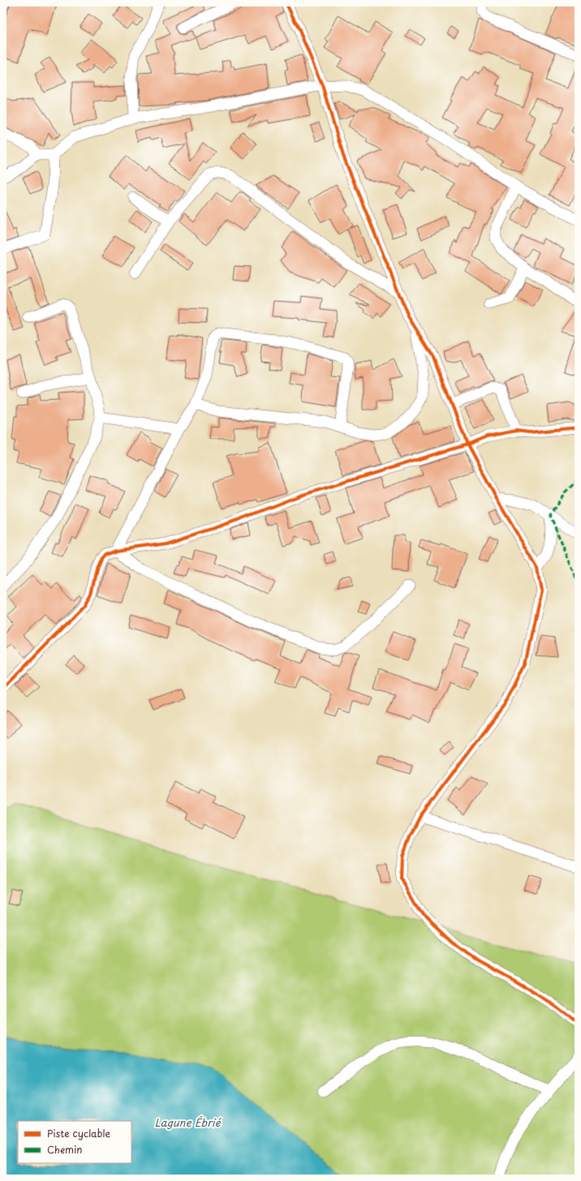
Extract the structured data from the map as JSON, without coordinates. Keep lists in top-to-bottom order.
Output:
{
  "water": ["Lagune Ébrié"],
  "legend": ["Piste cyclable", "Chemin"]
}
